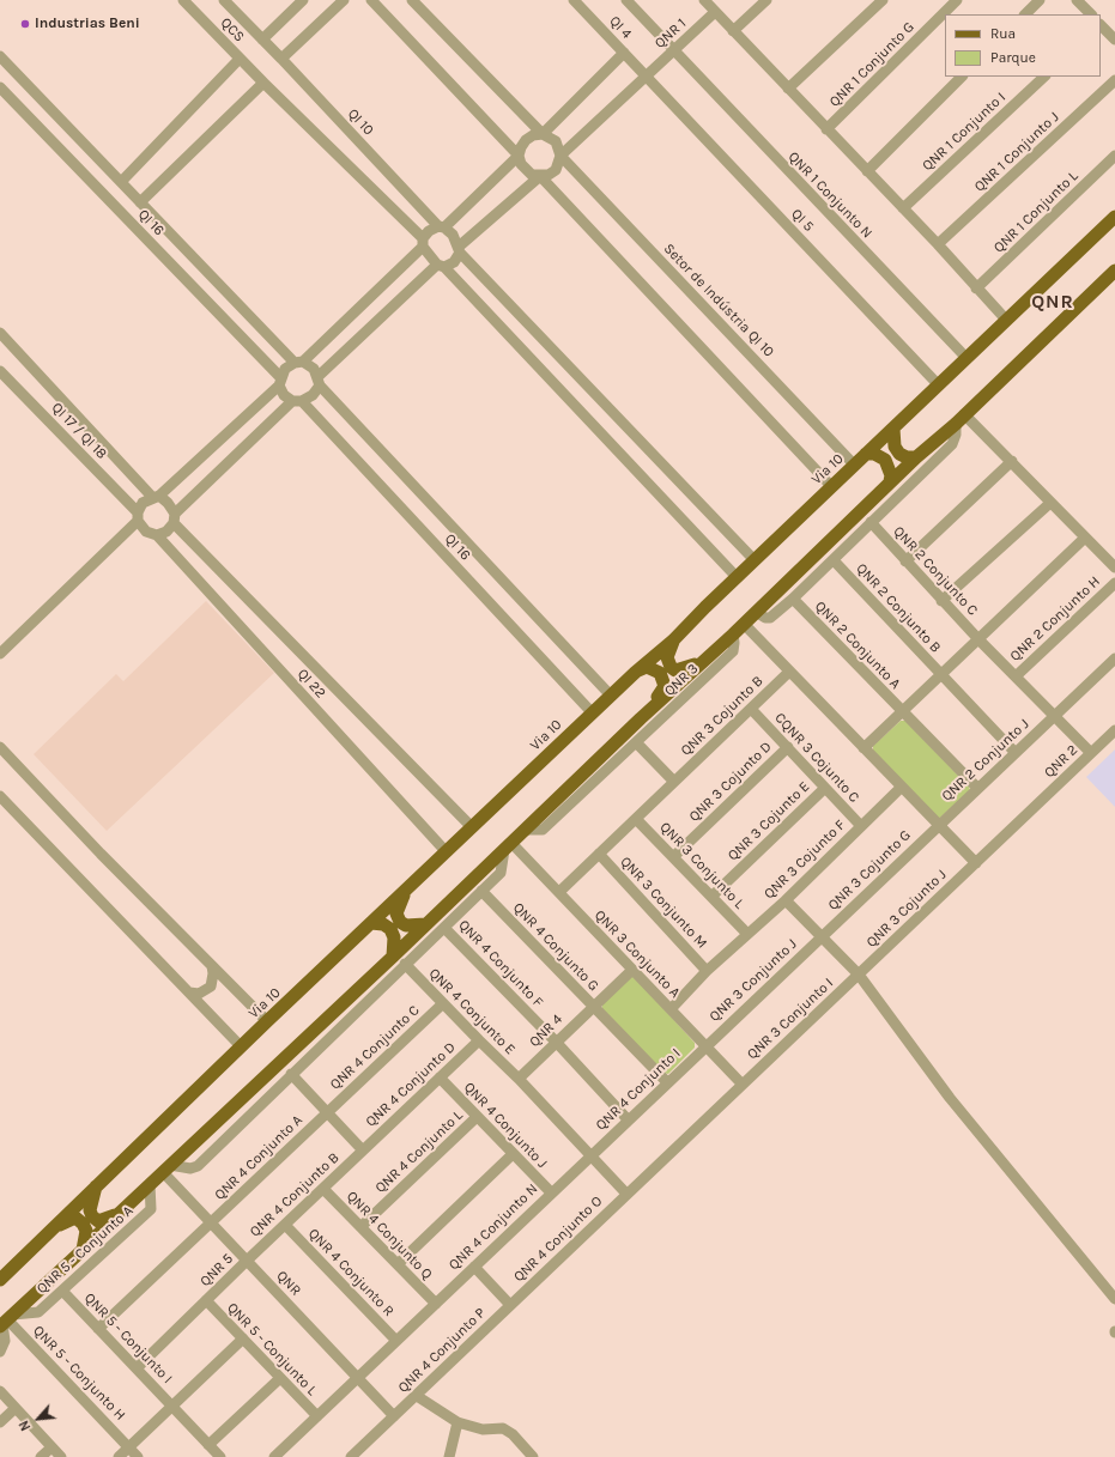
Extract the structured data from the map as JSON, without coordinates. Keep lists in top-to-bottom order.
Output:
{
  "streets": {
    "main road": ["Via 10"],
    "street": [
      "QI 4",
      "QCS",
      "QNR 1",
      "QNR 1 Conjunto G",
      "QI 10",
      "QNR 1 Conjunto I",
      "QNR 1 Conjunto J",
      "QNR 1 Conjunto N",
      "QNR 1 Conjunto L",
      "QI 5",
      "QI 16",
      "Setor de Indústria QI 10",
      "QI 17 / QI 18",
      "QNR 2 Conjunto C",
      "QNR 2 Conjunto B",
      "QNR 2 Conjunto H",
      "QNR 2 Conjunto A",
      "QNR 3",
      "QI 22",
      "QNR 3 Cojunto B",
      "CQNR 3 Cojunto C",
      "QNR 2 Conjunto J",
      "QNR 2",
      "QNR 3 Cojunto D",
      "QNR 3 Cojunto E",
      "QNR 3 Cojunto F",
      "QNR 3 Conjunto L",
      "QNR 3 Cojunto G",
      "QNR 3 Conjunto M",
      "QNR 3 Cojunto J",
      "QNR 4 Conjunto G",
      "QNR 3 Conjunto A",
      "QNR 4 Conjunto F",
      "QNR 3 Conjunto J",
      "QNR 4 Conjunto E",
      "QNR 3 Conjunto I",
      "QNR 4",
      "QNR 4 Conjunto C",
      "QNR 4 Conjunto D",
      "QNR 4 Conjunto I",
      "QNR 4 Conjunto J",
      "QNR 4 Conjunto L",
      "QNR 4 Conjunto A",
      "QNR 4 Conjunto B",
      "QNR 4 Conjunto N",
      "QNR 4 Conjunto Q",
      "QNR 4 Conjunto O",
      "QNR 5 - Conjunto A",
      "QNR 5",
      "QNR 4 Conjunto R",
      "QNR",
      "QNR 5 - Conjunto I",
      "QNR 5 - Conjunto L",
      "QNR 4 Conjunto P",
      "QNR 5 - Conjunto H"
    ]
  },
  "crossings": [
    ["QI 4", "QNR 1"],
    ["QI 4", "QI 5"],
    ["QCS", "QI 10"],
    ["QNR 1", "QNR 1 Conjunto N"],
    ["QNR 1", "QI 5"],
    ["QNR 1", "Setor de Indústria QI 10"],
    ["QNR 1 Conjunto N", "Via 10"],
    ["QI 5", "Via 10"],
    ["QI 16", "Via 10"],
    ["Setor de Indústria QI 10", "Via 10"],
    ["QI 17 / QI 18", "QI 22"],
    ["Via 10", "QI 22"],
    ["QNR 2 Conjunto C", "QNR 2"],
    ["QNR 2 Conjunto B", "QNR 2 Conjunto J"],
    ["QNR 2 Conjunto H", "QNR 2"],
    ["QNR 3 Cojunto B", "CQNR 3 Cojunto C"],
    ["QNR 3 Cojunto B", "QNR 3 Conjunto M"],
    ["CQNR 3 Cojunto C", "QNR 3 Cojunto D"],
    ["CQNR 3 Cojunto C", "QNR 3 Cojunto E"],
    ["CQNR 3 Cojunto C", "QNR 3 Cojunto F"],
    ["QNR 2 Conjunto J", "QNR 2"],
    ["QNR 2 Conjunto J", "QNR 3 Cojunto G"],
    ["QNR 2", "QNR 3 Cojunto J"],
    ["QNR 3 Cojunto D", "QNR 3 Conjunto L"],
    ["QNR 3 Cojunto E", "QNR 3 Conjunto L"],
    ["QNR 3 Cojunto F", "QNR 3 Conjunto L"],
    ["QNR 3 Conjunto L", "QNR 3 Conjunto M"],
    ["QNR 3 Cojunto G", "QNR 3 Conjunto J"],
    ["QNR 3 Conjunto M", "QNR 3 Conjunto A"],
    ["QNR 3 Cojunto J", "QNR 3 Conjunto I"],
    ["QNR 4 Conjunto G", "QNR 3 Conjunto A"],
    ["QNR 4 Conjunto G", "QNR 4"],
    ["QNR 3 Conjunto A", "QNR 3 Conjunto J"],
    ["QNR 3 Conjunto A", "QNR 3 Conjunto I"],
    ["QNR 3 Conjunto A", "QNR 4 Conjunto I"],
    ["QNR 4 Conjunto F", "QNR 4"],
    ["QNR 4 Conjunto F", "QNR 4 Conjunto I"],
    ["QNR 3 Conjunto J", "QNR 4 Conjunto I"],
    ["QNR 4 Conjunto E", "QNR 4"],
    ["QNR 4 Conjunto E", "QNR 4 Conjunto C"],
    ["QNR 4 Conjunto E", "QNR 4 Conjunto D"],
    ["QNR 4 Conjunto C", "QNR 4 Conjunto A"],
    ["QNR 4 Conjunto D", "QNR 4 Conjunto J"],
    ["QNR 4 Conjunto D", "QNR 4 Conjunto B"],
    ["QNR 4 Conjunto J", "QNR 4 Conjunto L"],
    ["QNR 4 Conjunto J", "QNR 4 Conjunto N"],
    ["QNR 4 Conjunto L", "QNR 4 Conjunto Q"],
    ["QNR 4 Conjunto A", "QNR"],
    ["QNR 4 Conjunto A", "QNR 5 - Conjunto I"],
    ["QNR 4 Conjunto B", "QNR 4 Conjunto Q"],
    ["QNR 4 Conjunto B", "QNR 5"],
    ["QNR 4 Conjunto B", "QNR 4 Conjunto R"],
    ["QNR 4 Conjunto B", "QNR"],
    ["QNR 4 Conjunto N", "QNR 4 Conjunto Q"],
    ["QNR 4 Conjunto O", "QNR 4 Conjunto P"],
    ["QNR 5 - Conjunto A", "QNR 5 - Conjunto I"],
    ["QNR 5 - Conjunto A", "QNR 5 - Conjunto H"],
    ["QNR 5", "QNR"],
    ["QNR 5", "QNR 5 - Conjunto I"],
    ["QNR 5", "QNR 5 - Conjunto L"],
    ["QNR", "QNR 4 Conjunto P"]
  ],
  "districts": ["QNR"],
  "places": ["Industrias Beni"],
  "legend": ["Rua", "Parque"],
  "north": "bottom left"
}
